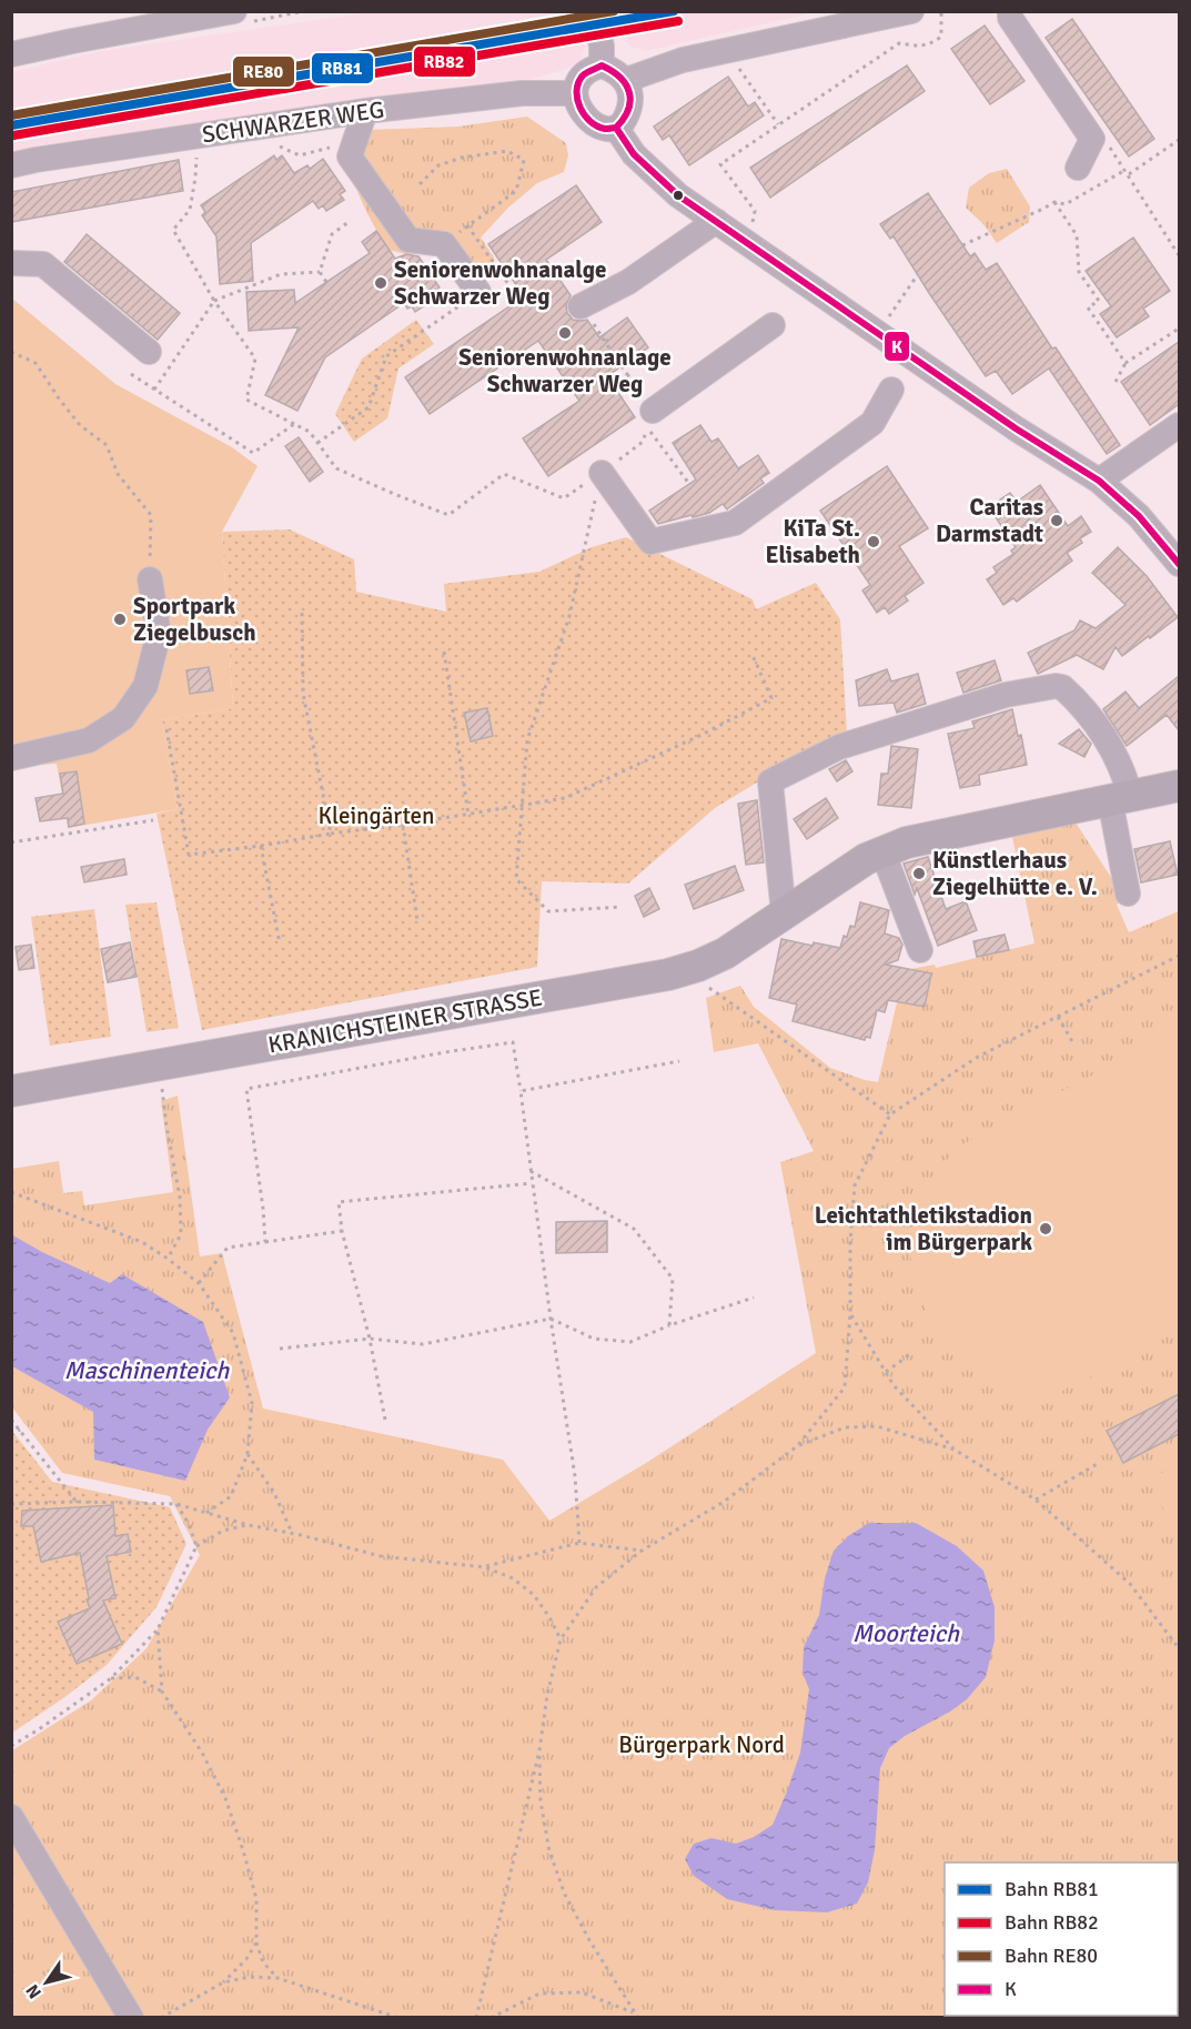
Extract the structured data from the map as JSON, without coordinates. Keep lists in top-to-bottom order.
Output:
{
  "streets": {
    "main road": ["KRANICHSTEINER STRASSE"],
    "street": ["SCHWARZER WEG"]
  },
  "water": ["Maschinenteich", "Moorteich"],
  "parks": ["Kleingärten", "Bürgerpark Nord"],
  "places": [
    "Seniorenwohnanalge Schwarzer Weg",
    "Seniorenwohnanlage Schwarzer Weg",
    "Caritas Darmstadt",
    "KiTa St. Elisabeth",
    "Sportpark Ziegelbusch",
    "Künstlerhaus Ziegelhütte e. V.",
    "Leichtathletikstadion im Bürgerpark"
  ],
  "lines": [
    "rail line RB81",
    "rail line RE80",
    "rail line RB82",
    "transit line K"
  ],
  "legend": [
    "Bahn RB81",
    "Bahn RB82",
    "Bahn RE80",
    "K"
  ],
  "north": "bottom left"
}
